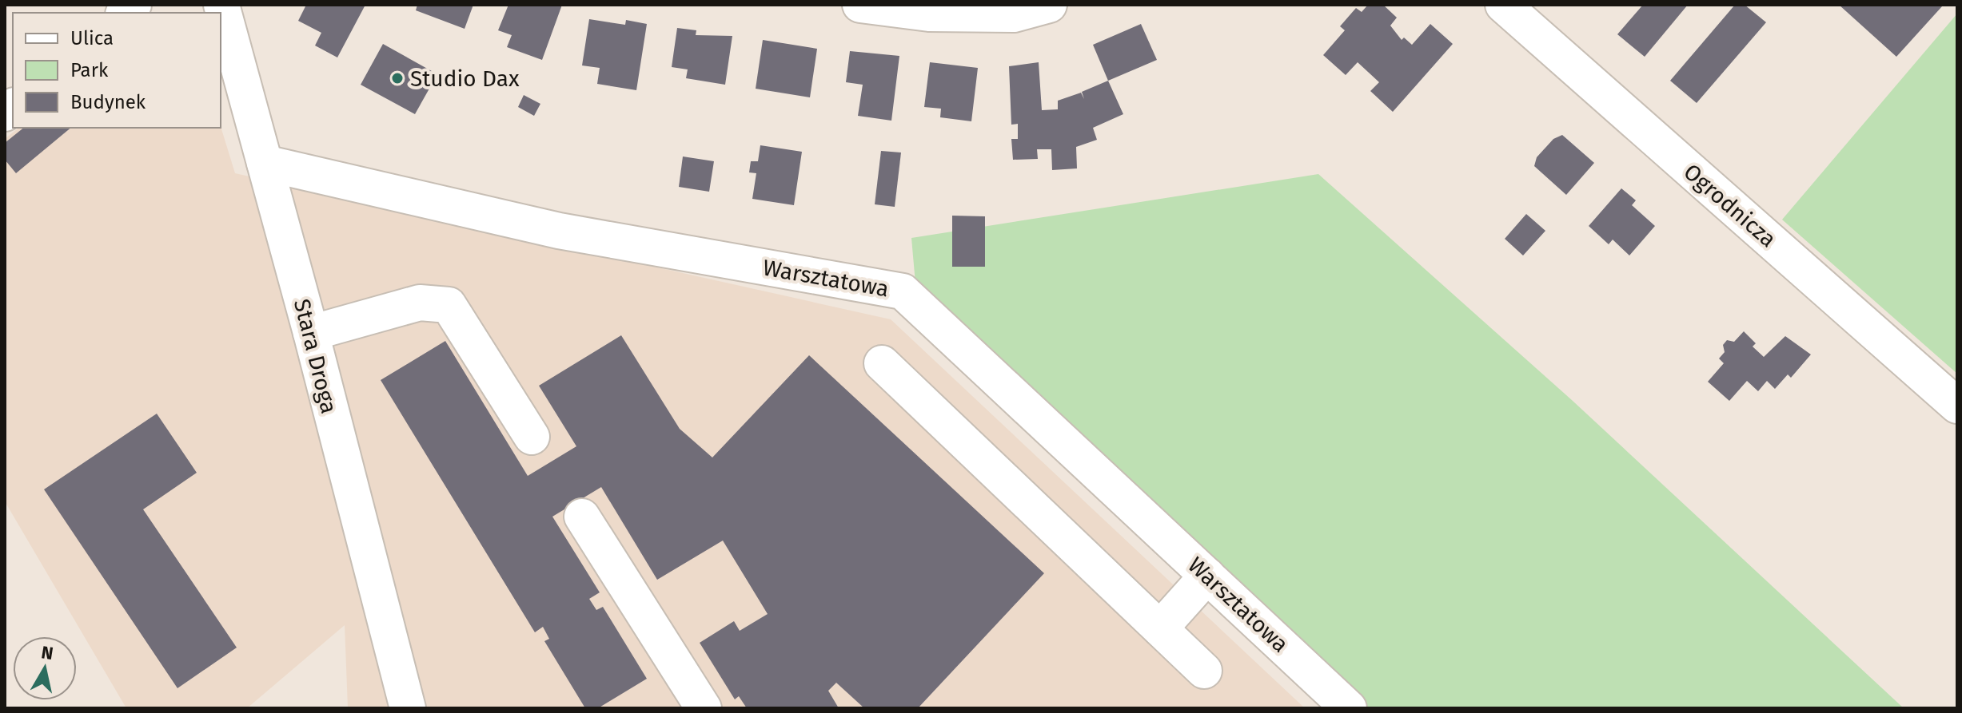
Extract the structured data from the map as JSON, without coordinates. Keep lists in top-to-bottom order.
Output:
{
  "streets": {
    "street": ["Ogrodnicza", "Warsztatowa", "Stara Droga"]
  },
  "crossings": [
    ["Warsztatowa", "Stara Droga"]
  ],
  "places": ["Studio Dax"],
  "legend": ["Ulica", "Park", "Budynek"],
  "north": "top"
}
